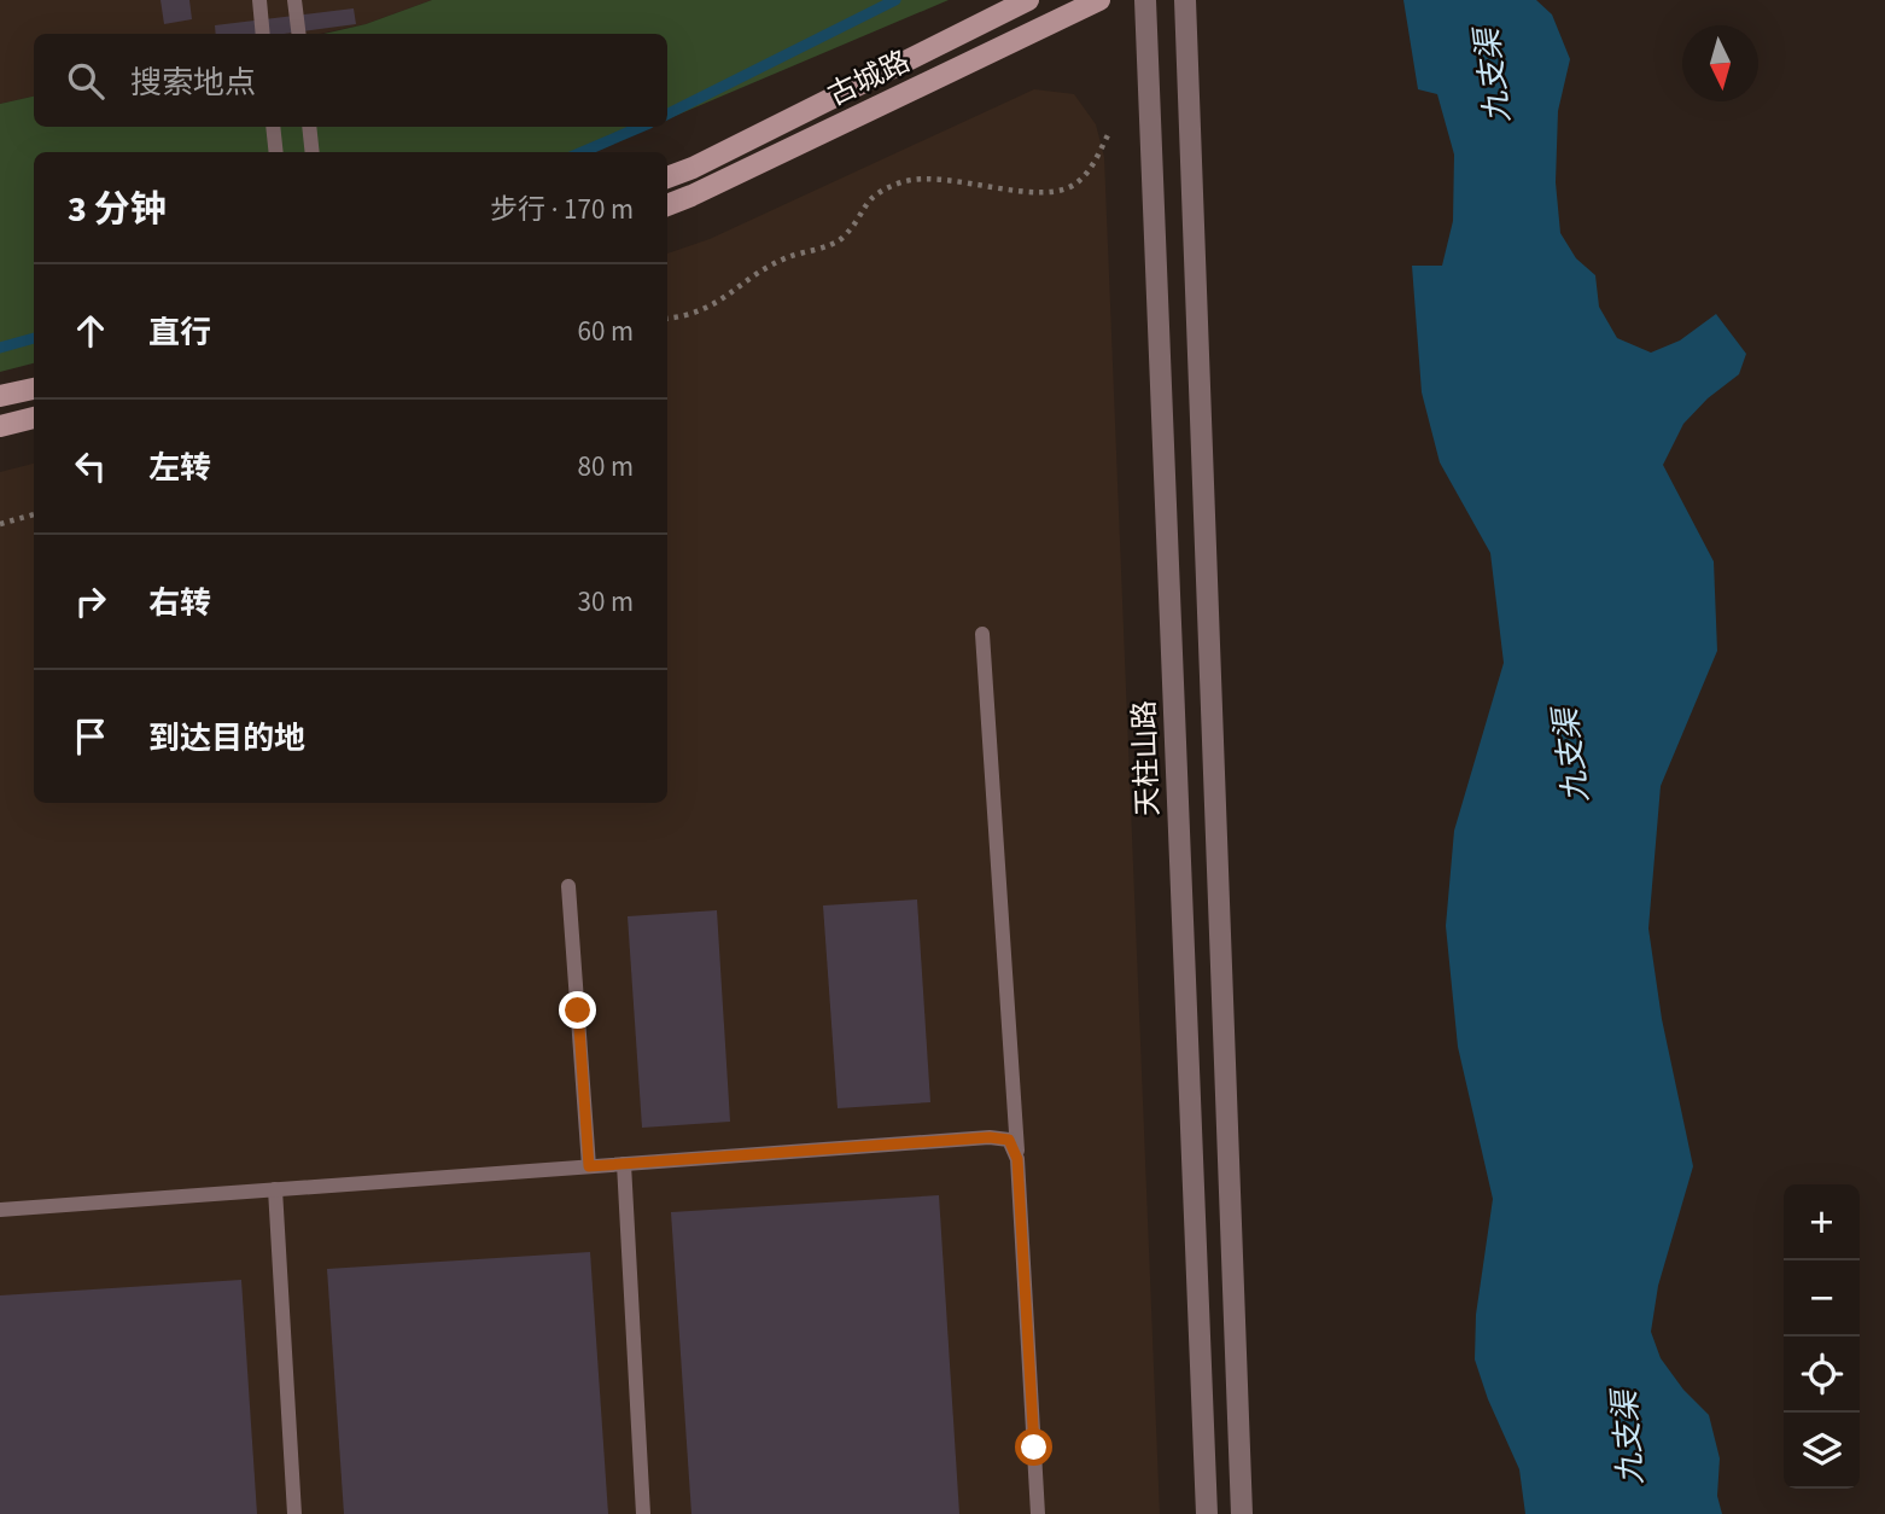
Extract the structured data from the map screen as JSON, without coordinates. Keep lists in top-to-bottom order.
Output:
{
  "streets": {
    "main road": ["古城路"],
    "street": ["天柱山路"]
  },
  "water": ["九支渠"],
  "north": "bottom",
  "page": {
    "search": "搜索地点",
    "heading": ["3 分钟", "步行 · 170 m"],
    "list": [
      ["直行", "60 m"],
      ["左转", "80 m"],
      ["右转", "30 m"],
      "到达目的地"
    ],
    "map_buttons": ["+", "−"]
  }
}
